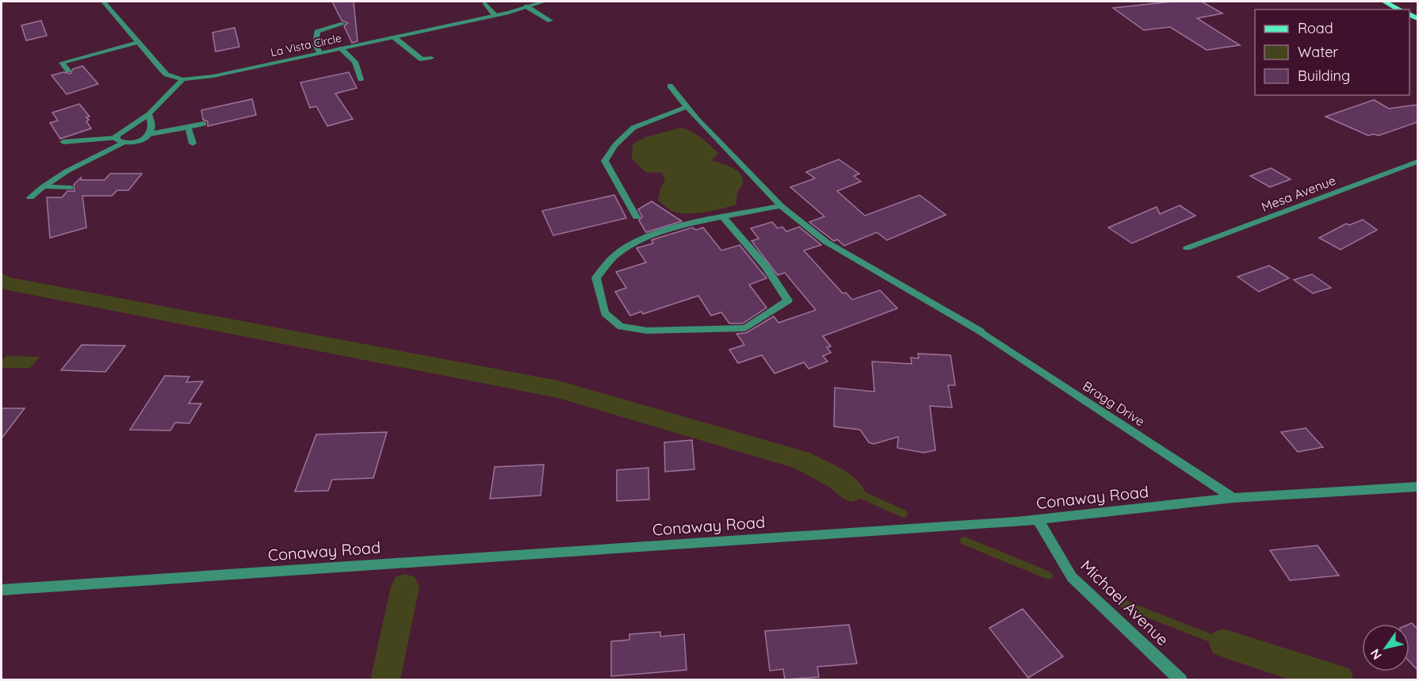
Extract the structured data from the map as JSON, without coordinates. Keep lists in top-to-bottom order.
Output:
{
  "streets": {
    "street": [
      "La Vista Circle",
      "Mesa Avenue",
      "Bragg Drive",
      "Conaway Road",
      "Michael Avenue"
    ]
  },
  "crossings": [
    ["Bragg Drive", "Conaway Road"],
    ["Conaway Road", "Michael Avenue"]
  ],
  "legend": ["Road", "Water", "Building"],
  "north": "bottom left"
}
